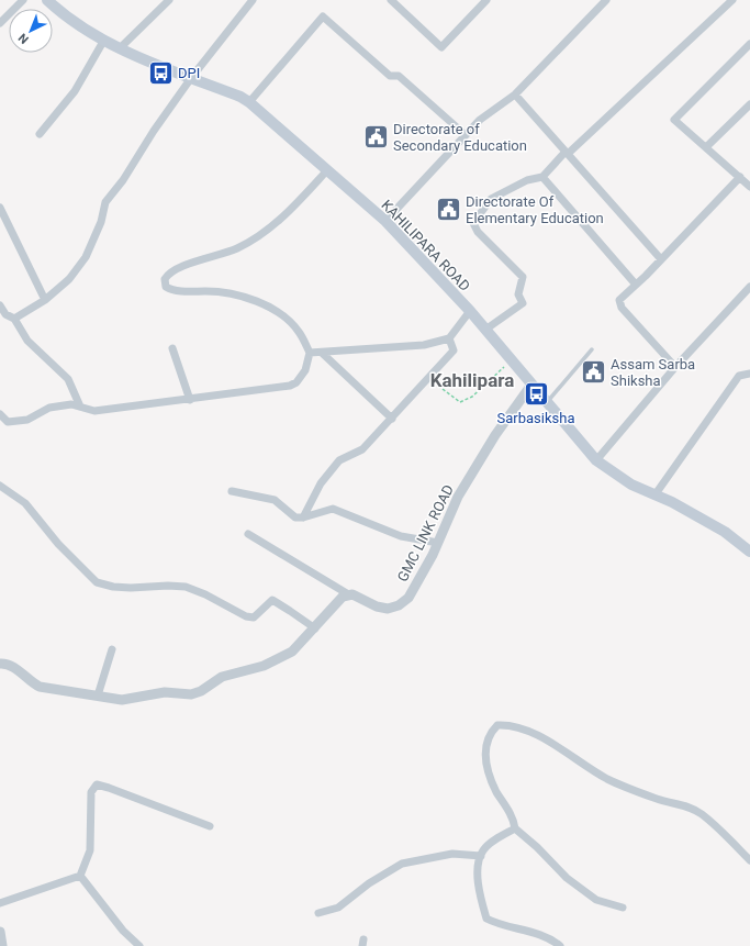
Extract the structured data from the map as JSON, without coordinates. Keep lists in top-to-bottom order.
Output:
{
  "streets": {
    "main road": ["KAHILIPARA ROAD"],
    "street": ["GMC LINK ROAD"]
  },
  "crossings": [
    ["KAHILIPARA ROAD", "GMC LINK ROAD"]
  ],
  "districts": ["Kahilipara"],
  "places": {
    "bus stop": ["DPI", "Sarbasiksha"],
    "public building": ["Directorate of Secondary Education", "Directorate Of Elementary Education", "Assam Sarba Shiksha"]
  },
  "north": "bottom left"
}
